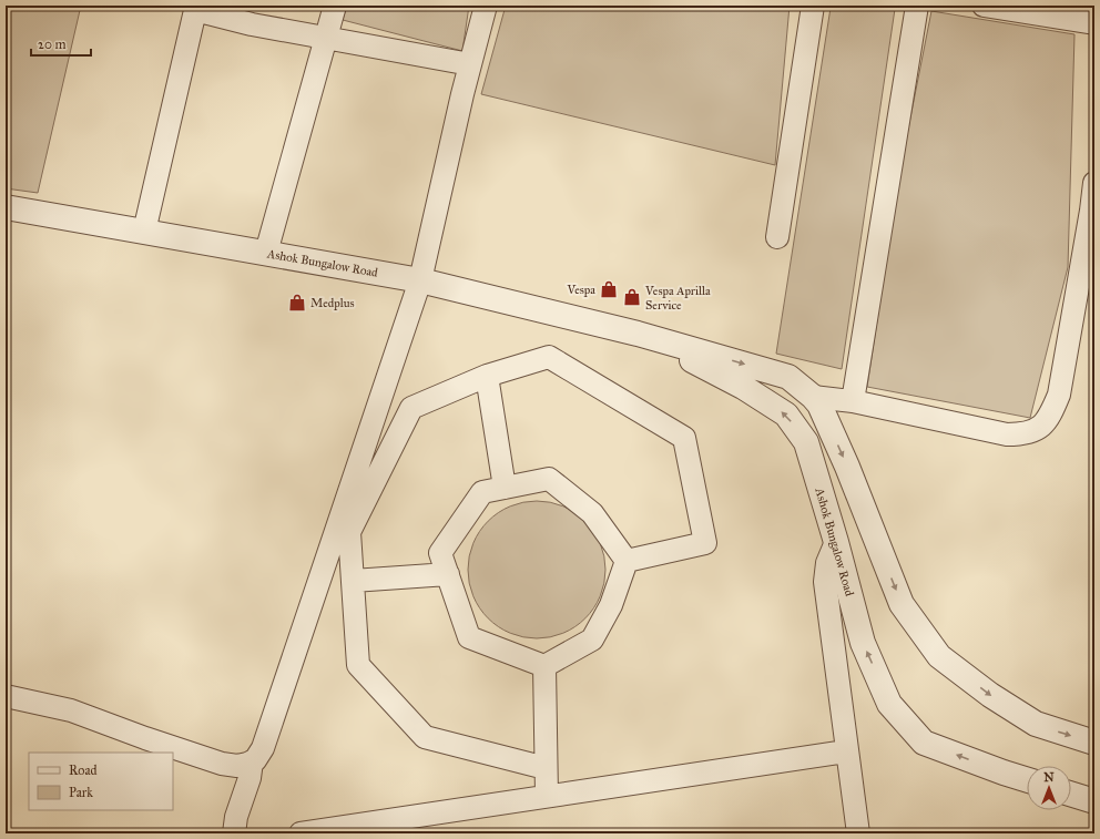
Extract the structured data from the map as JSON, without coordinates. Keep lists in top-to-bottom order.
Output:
{
  "streets": {
    "street": ["Ashok Bungalow Road"]
  },
  "places": {
    "shop": ["Vespa", "Vespa Aprilla Service", "Medplus"]
  },
  "legend": ["Road", "Park"],
  "scale_bar": "20 m",
  "north": "top"
}
